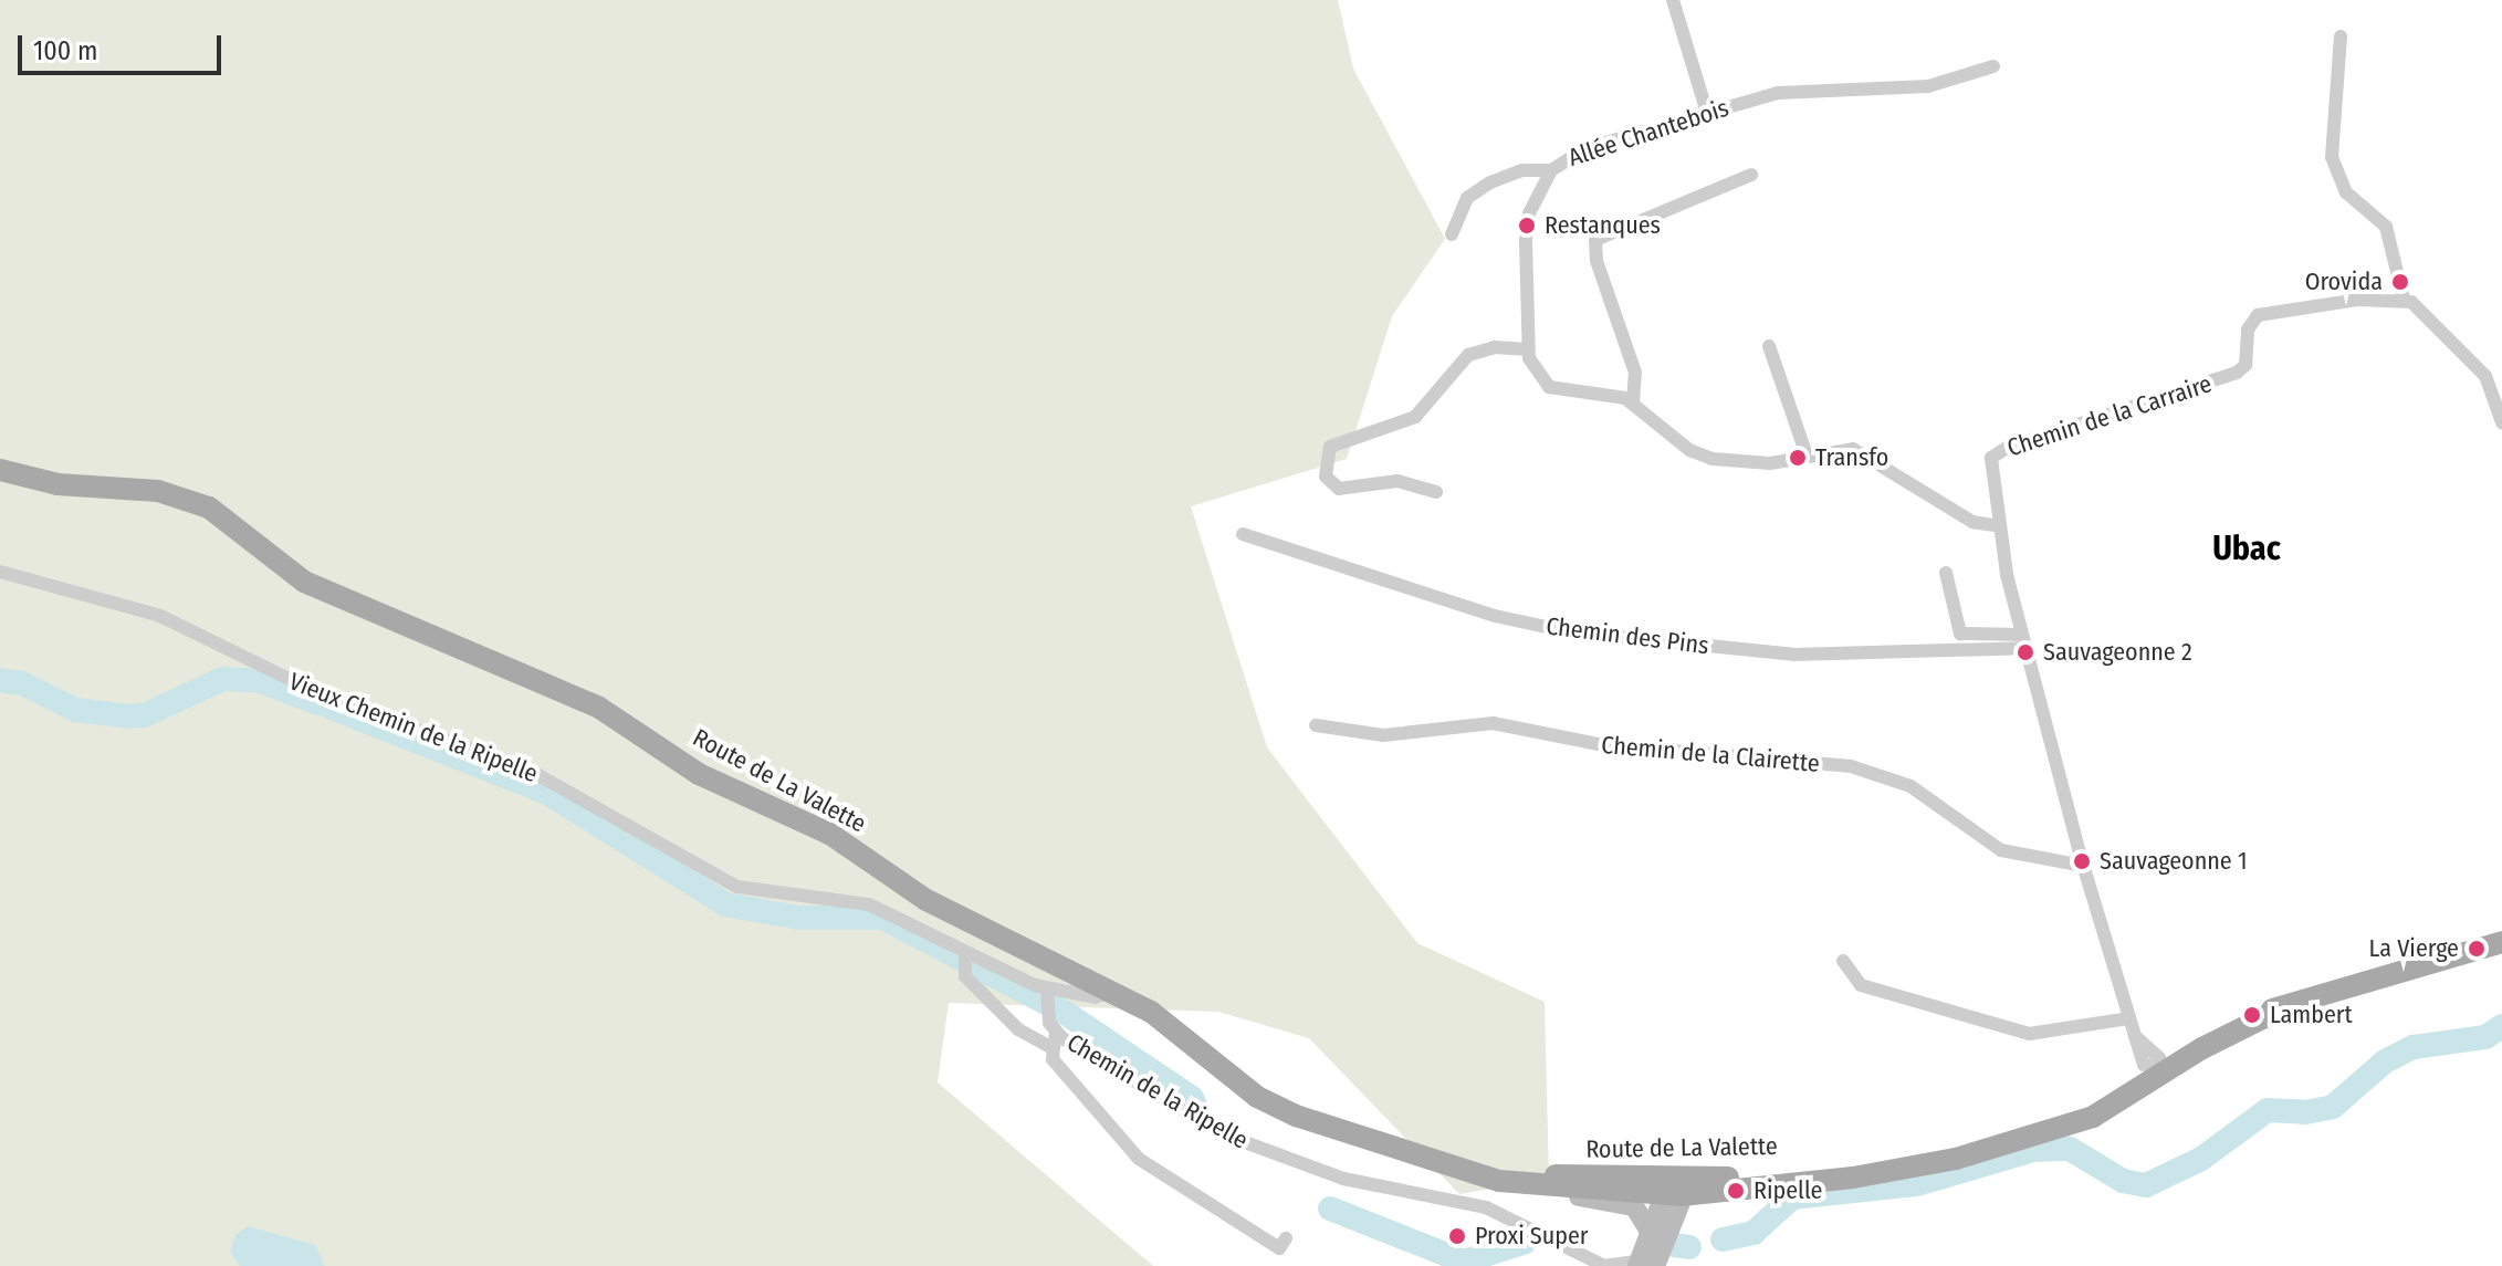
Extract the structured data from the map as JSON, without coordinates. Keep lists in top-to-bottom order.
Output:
{
  "streets": {
    "main road": ["Route de La Valette"],
    "street": [
      "Allée Chantebois",
      "Chemin de la Carraire",
      "Chemin des Pins",
      "Vieux Chemin de la Ripelle",
      "Chemin de la Clairette",
      "Chemin de la Ripelle"
    ]
  },
  "crossings": [
    ["Allée Chantebois", "Chemin de la Carraire"],
    ["Chemin de la Carraire", "Chemin des Pins"],
    ["Chemin de la Carraire", "Chemin de la Clairette"],
    ["Chemin de la Carraire", "Route de La Valette"],
    ["Vieux Chemin de la Ripelle", "Route de La Valette"],
    ["Vieux Chemin de la Ripelle", "Chemin de la Ripelle"]
  ],
  "districts": ["Ubac"],
  "places": [
    "Restanques",
    "Orovida",
    "Transfo",
    "Sauvageonne 2",
    "Sauvageonne 1",
    "La Vierge",
    "Lambert",
    "Ripelle",
    "Proxi Super"
  ],
  "scale_bar": "100 m"
}
